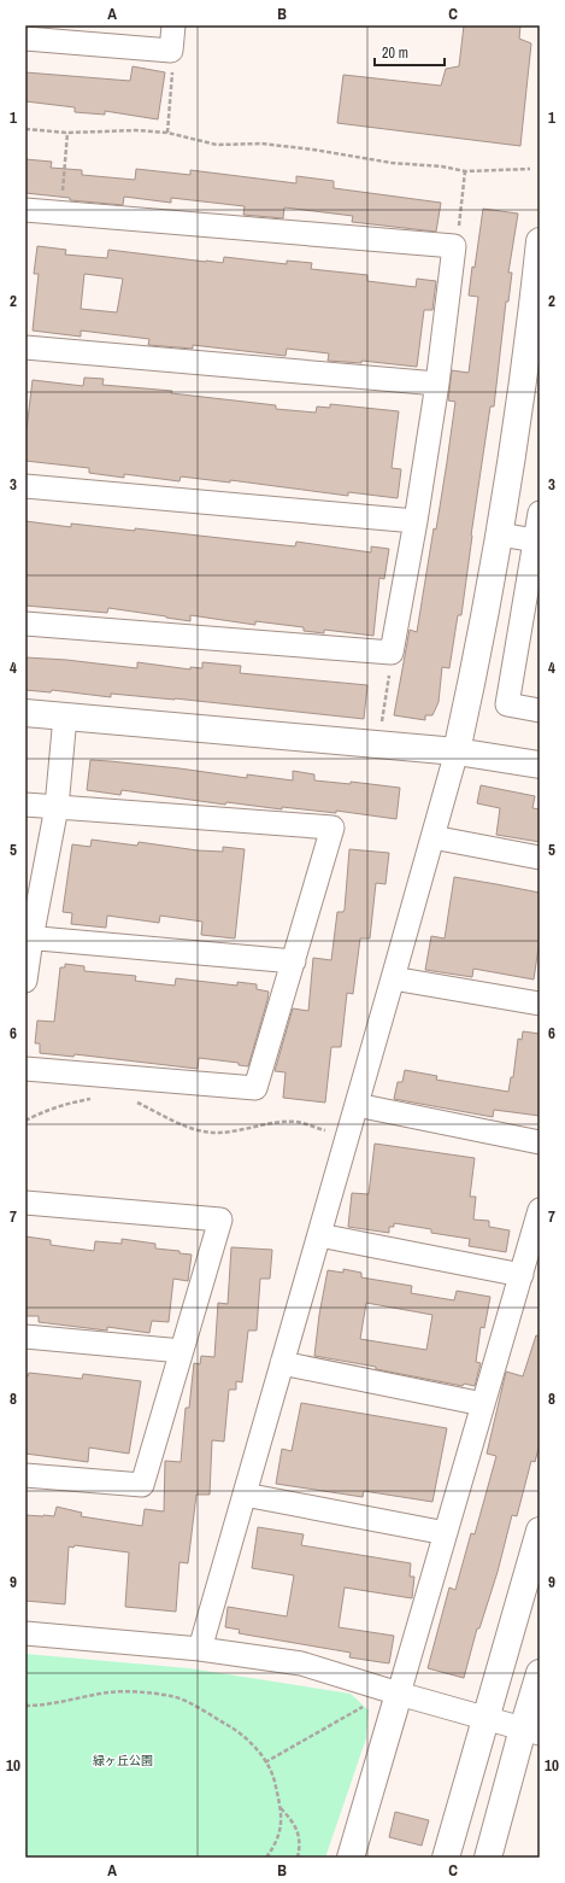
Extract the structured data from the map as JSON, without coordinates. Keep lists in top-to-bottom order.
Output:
{
  "parks": ["緑ヶ丘公園"],
  "scale_bar": "20 m",
  "grid": {
    "columns": ["A", "B", "C"],
    "rows": [
      "1",
      "2",
      "3",
      "4",
      "5",
      "6",
      "7",
      "8",
      "9",
      "10"
    ]
  }
}
